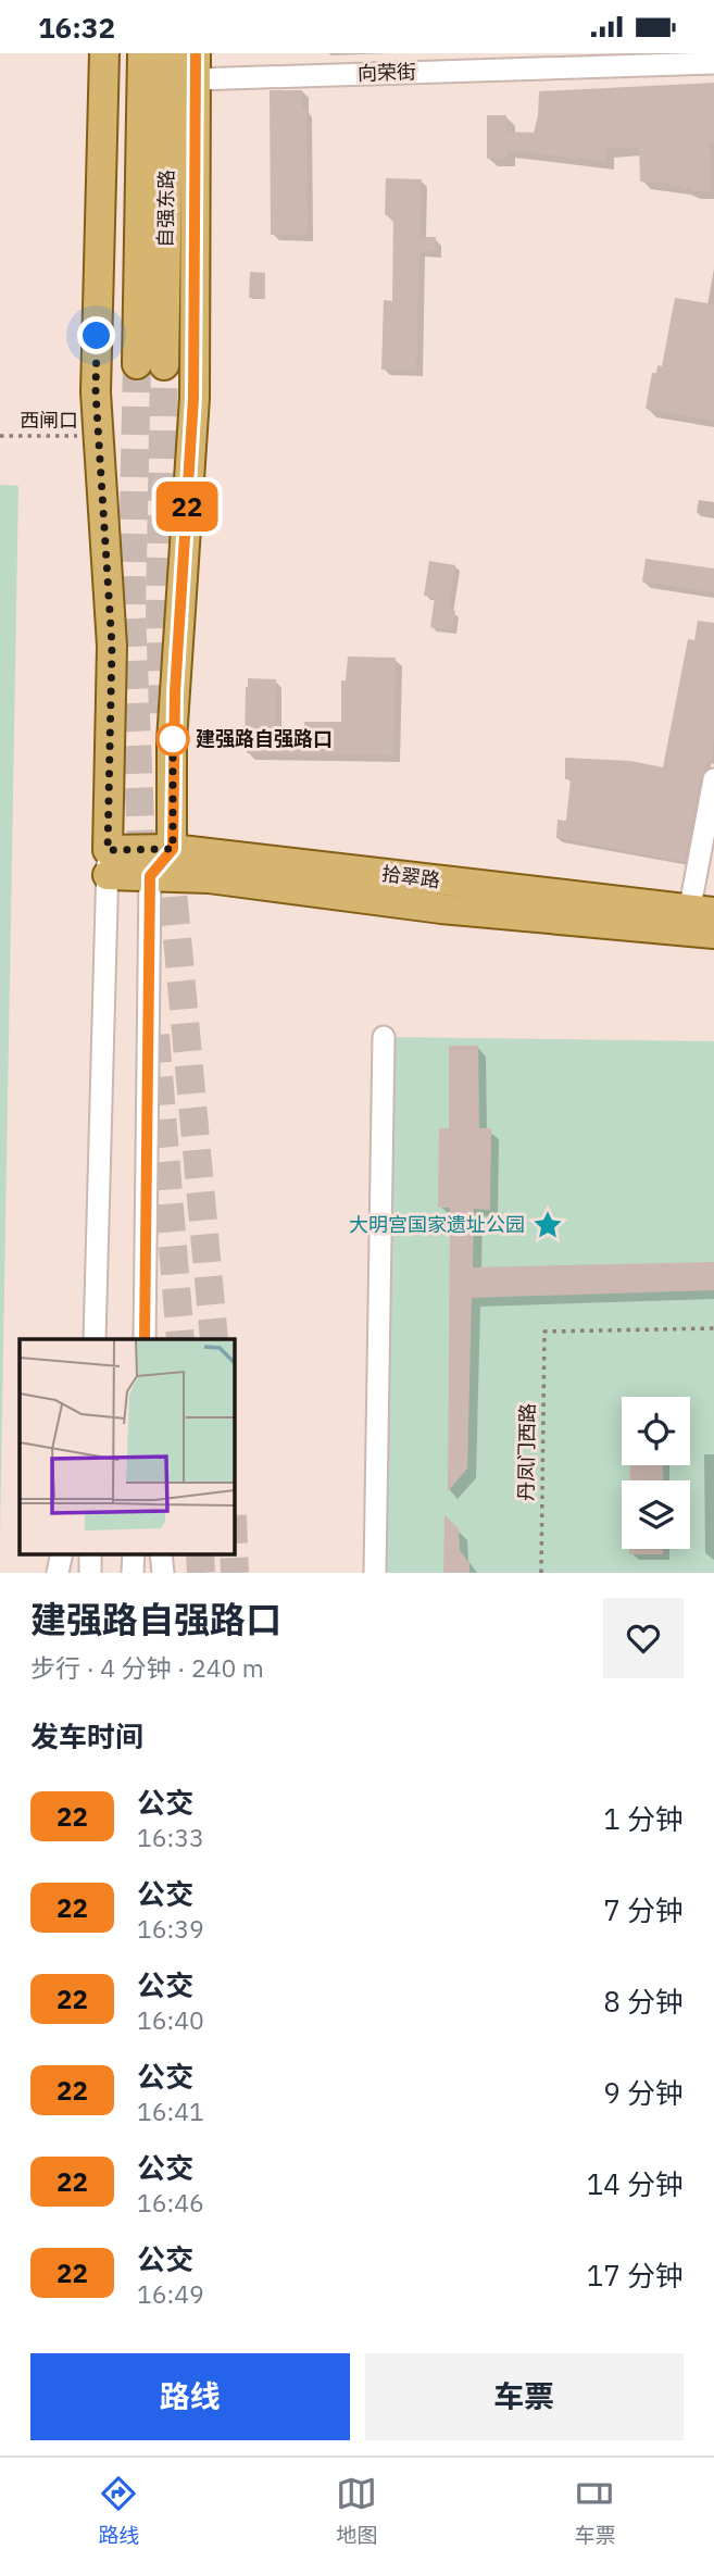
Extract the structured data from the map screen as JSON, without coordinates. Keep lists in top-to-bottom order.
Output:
{
  "streets": {
    "main road": ["自强东路", "拾翠路"],
    "street": ["向荣街"],
    "path": ["西闸口", "丹凤门西路"]
  },
  "places": {
    "other": ["建强路自强路口"],
    "place": ["大明宫国家遗址公园"]
  },
  "lines": ["bus line 22"],
  "page": {
    "status": "16:32",
    "on_map": "22",
    "heading": [
      ["建强路自强路口", "步行 · 4 分钟 · 240 m"],
      "发车时间"
    ],
    "list": [
      {
        "mark": "22",
        "name": "公交",
        "note": "16:33",
        "value": "1 分钟"
      },
      {
        "mark": "22",
        "name": "公交",
        "note": "16:39",
        "value": "7 分钟"
      },
      {
        "mark": "22",
        "name": "公交",
        "note": "16:40",
        "value": "8 分钟"
      },
      {
        "mark": "22",
        "name": "公交",
        "note": "16:41",
        "value": "9 分钟"
      },
      {
        "mark": "22",
        "name": "公交",
        "note": "16:46",
        "value": "14 分钟"
      },
      {
        "mark": "22",
        "name": "公交",
        "note": "16:49",
        "value": "17 分钟"
      }
    ],
    "buttons": ["路线", "车票"],
    "tabs": ["路线", "地图", "车票"]
  }
}
